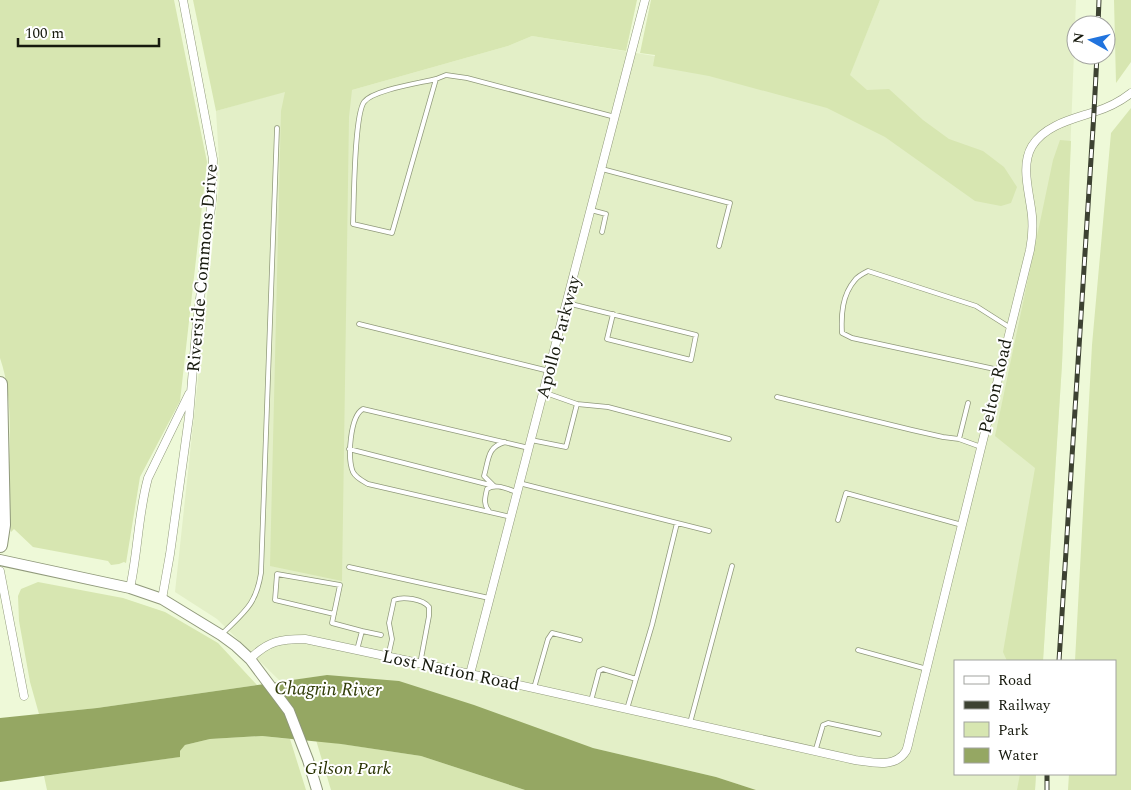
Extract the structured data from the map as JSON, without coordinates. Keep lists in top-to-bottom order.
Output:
{
  "streets": {
    "street": [
      "Riverside Commons Drive",
      "Apollo Parkway",
      "Pelton Road",
      "Lost Nation Road"
    ]
  },
  "crossings": [
    ["Apollo Parkway", "Lost Nation Road"],
    ["Pelton Road", "Lost Nation Road"]
  ],
  "water": ["Chagrin River"],
  "parks": ["Gilson Park"],
  "legend": [
    "Road",
    "Railway",
    "Park",
    "Water"
  ],
  "scale_bar": "100 m",
  "north": "left"
}
